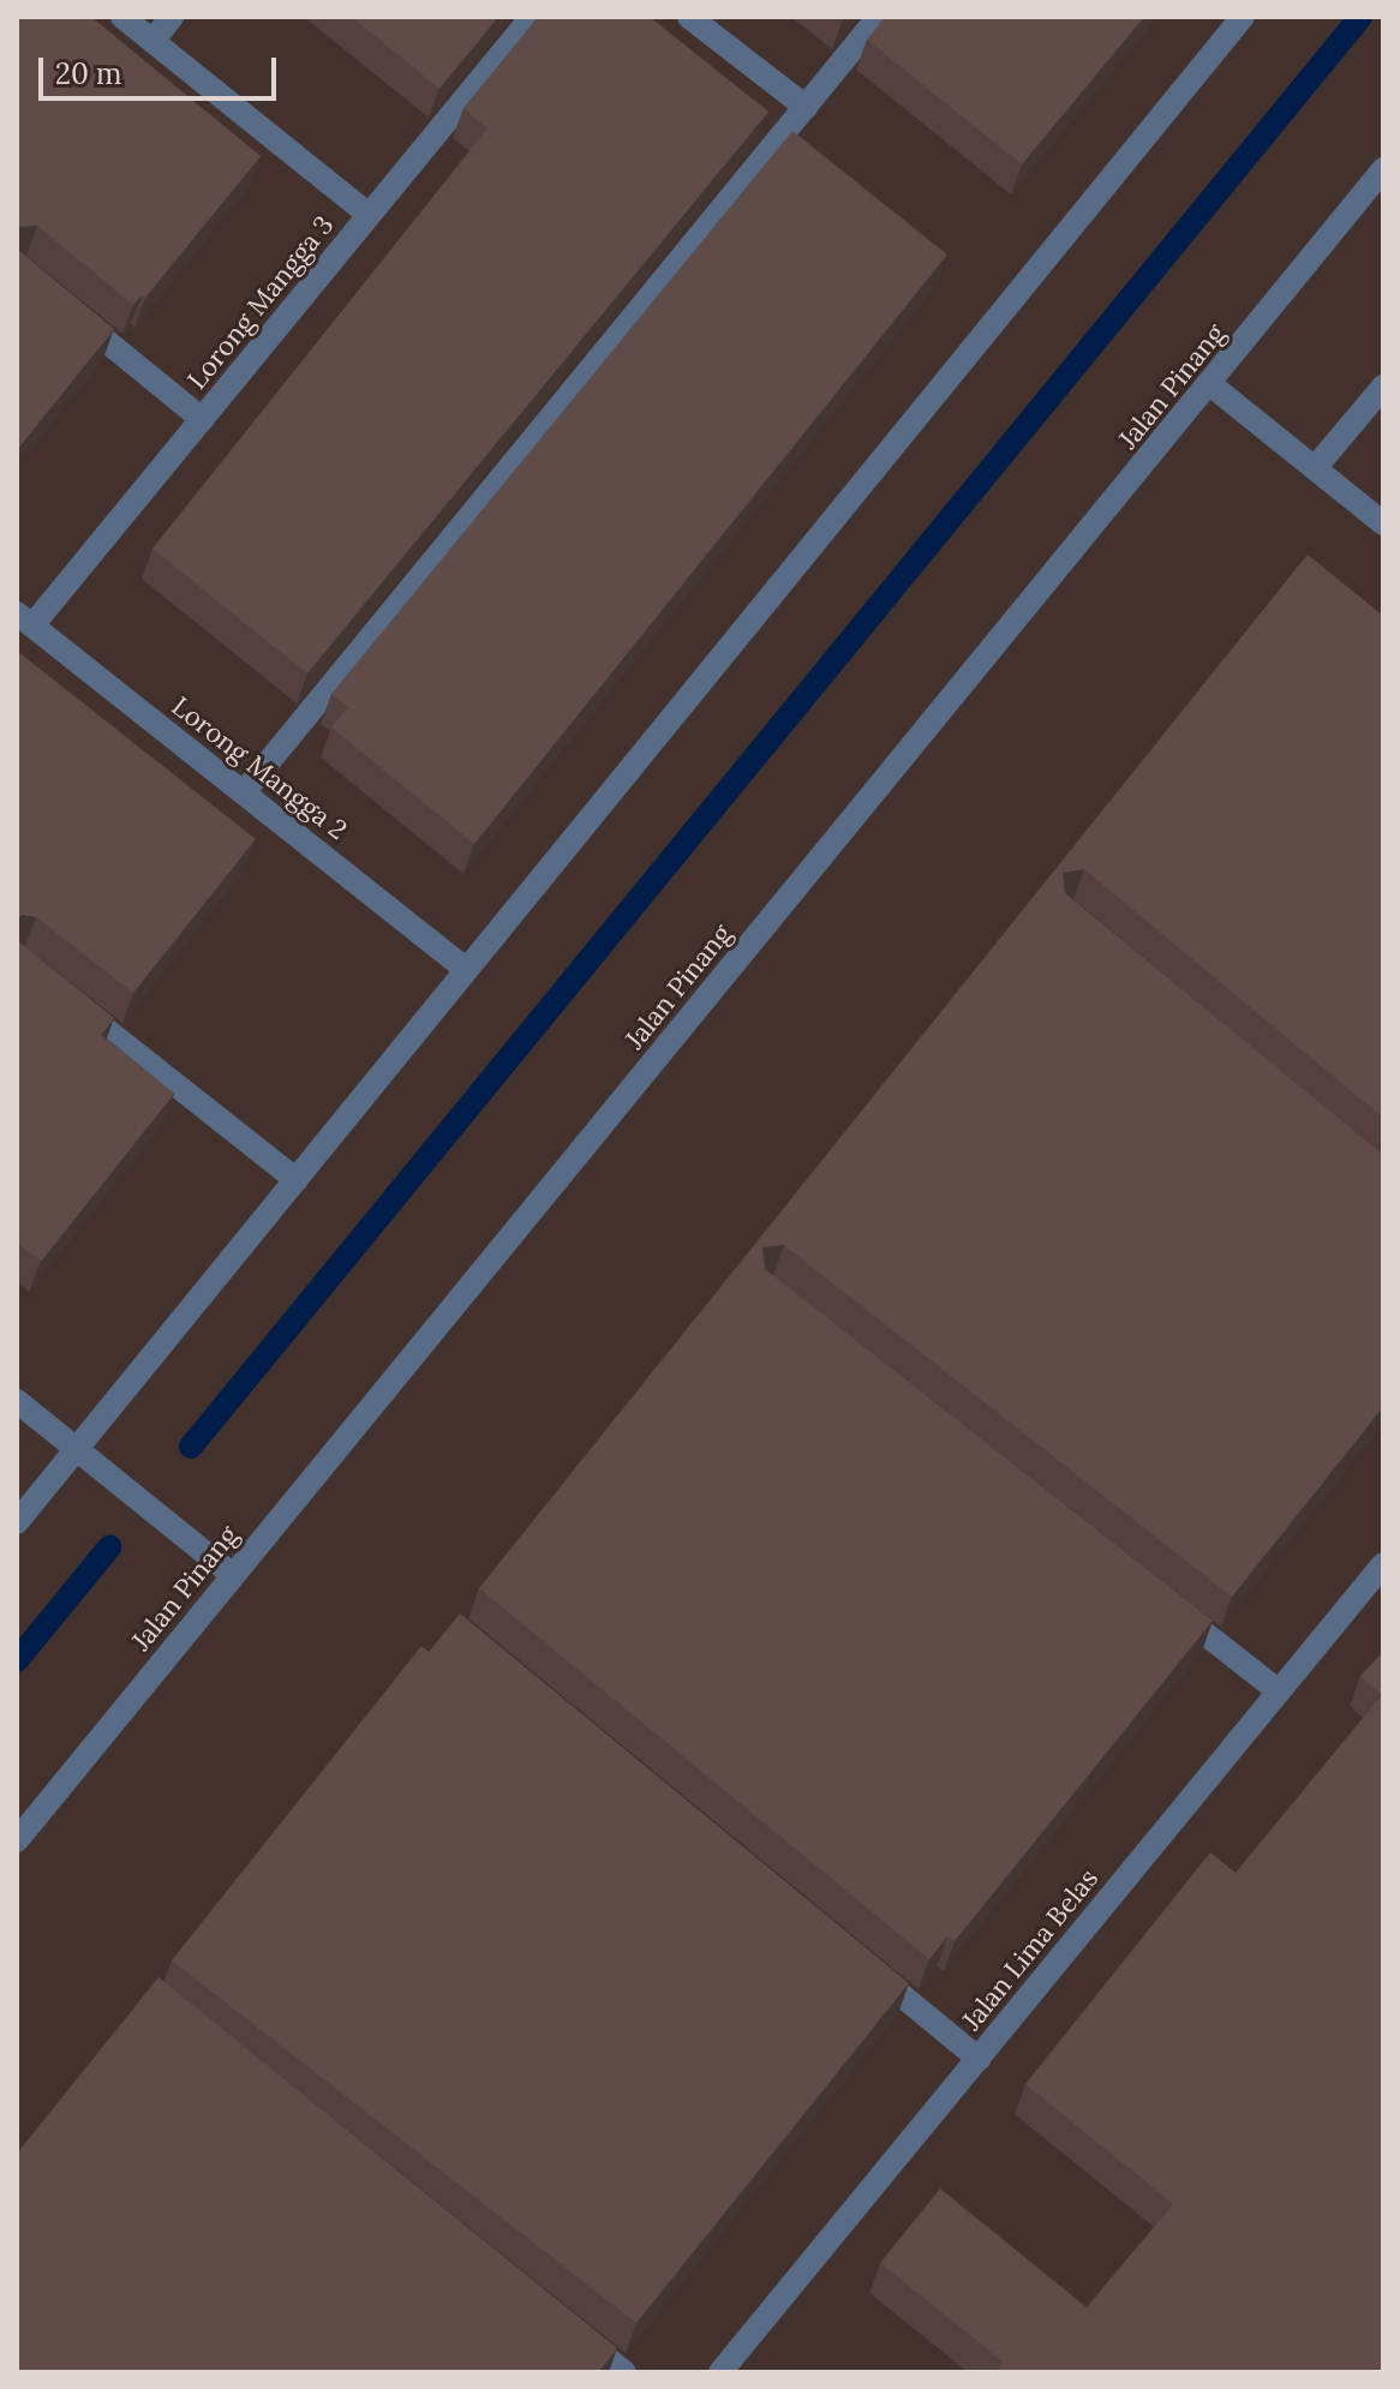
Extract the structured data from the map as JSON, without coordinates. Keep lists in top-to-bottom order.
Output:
{
  "streets": {
    "street": [
      "Lorong Mangga 3",
      "Jalan Pinang",
      "Lorong Mangga 2",
      "Jalan Lima Belas"
    ]
  },
  "crossings": [
    ["Lorong Mangga 3", "Lorong Mangga 2"]
  ],
  "scale_bar": "20 m"
}
